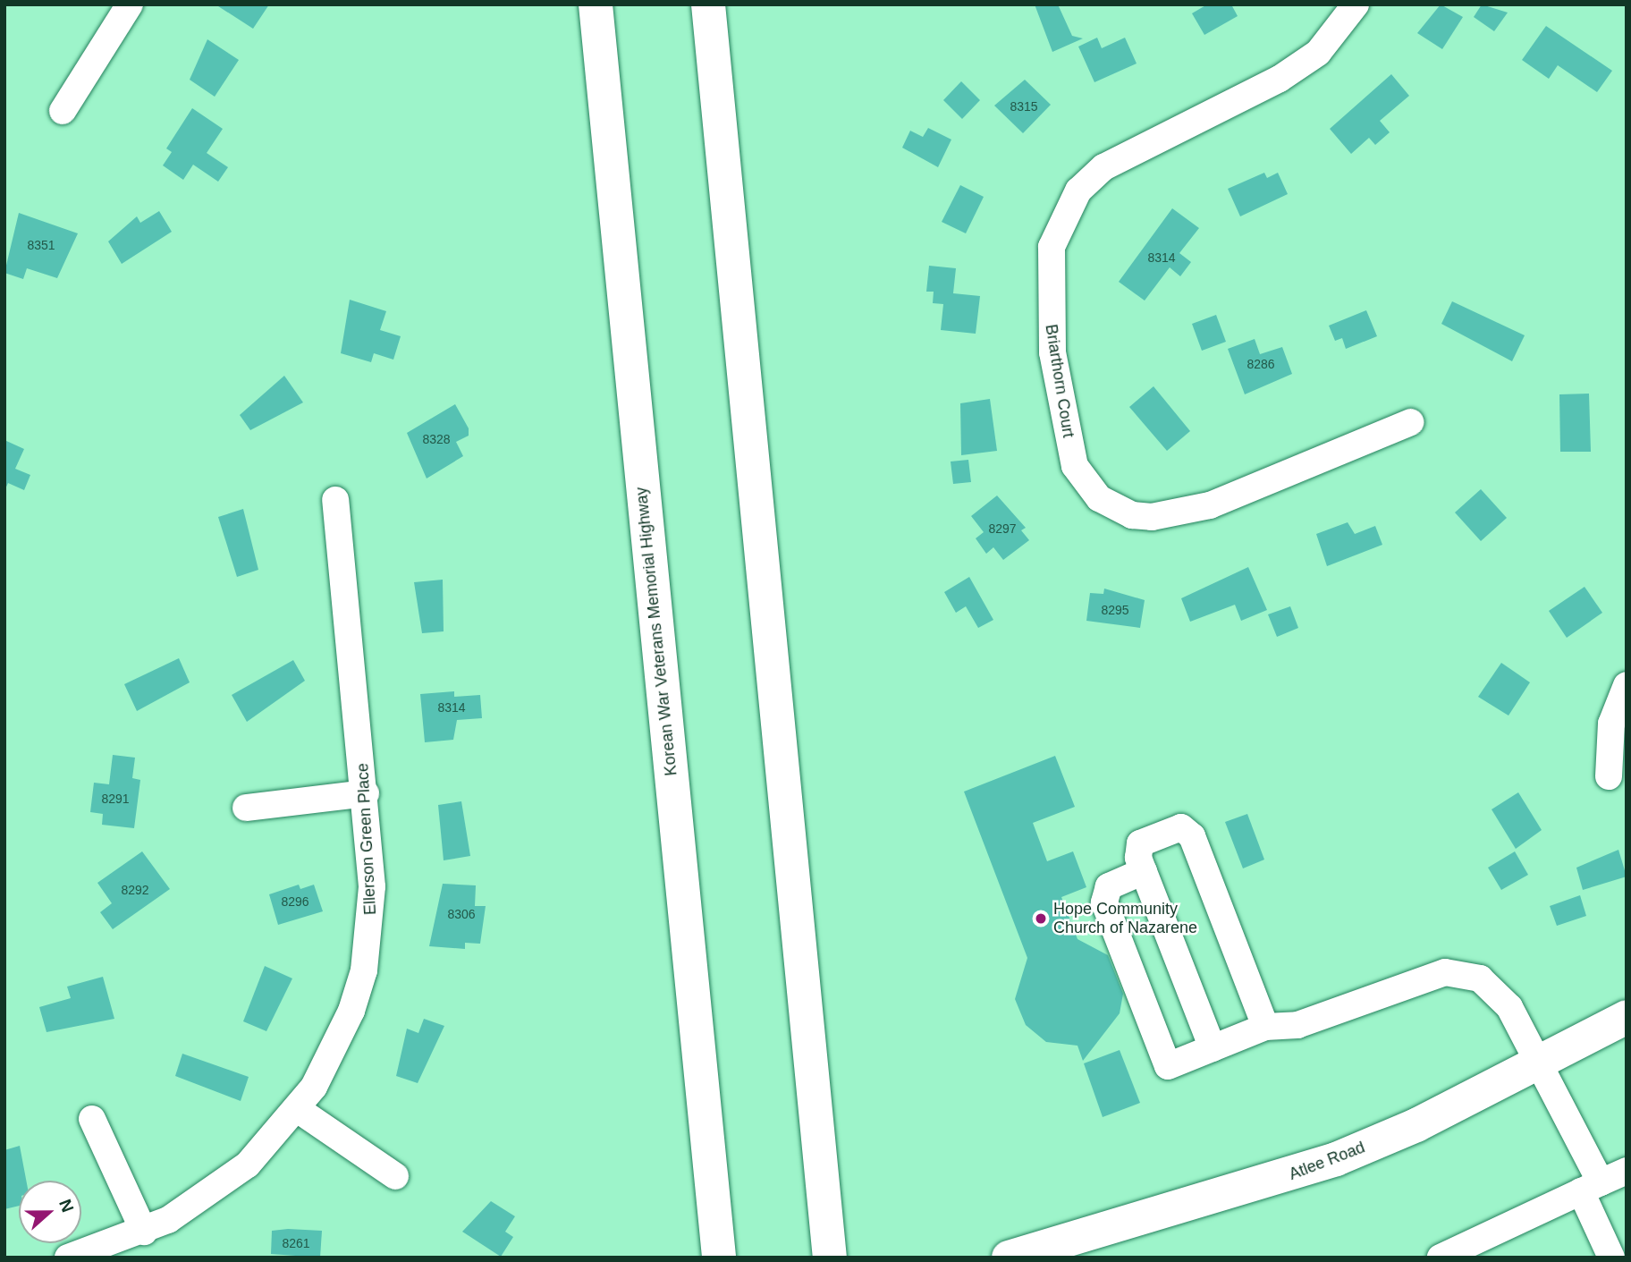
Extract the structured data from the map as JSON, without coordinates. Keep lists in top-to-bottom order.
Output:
{
  "streets": {
    "main road": ["Korean War Veterans Memorial Highway", "Atlee Road"],
    "street": ["Briarthorn Court", "Ellerson Green Place"]
  },
  "places": ["Hope Community Church of Nazarene"],
  "house_numbers": [
    "8315",
    "8351",
    "8314",
    "8286",
    "8328",
    "8297",
    "8295",
    "8314",
    "8291",
    "8292",
    "8296",
    "8306",
    "8261"
  ],
  "north": "right"
}
